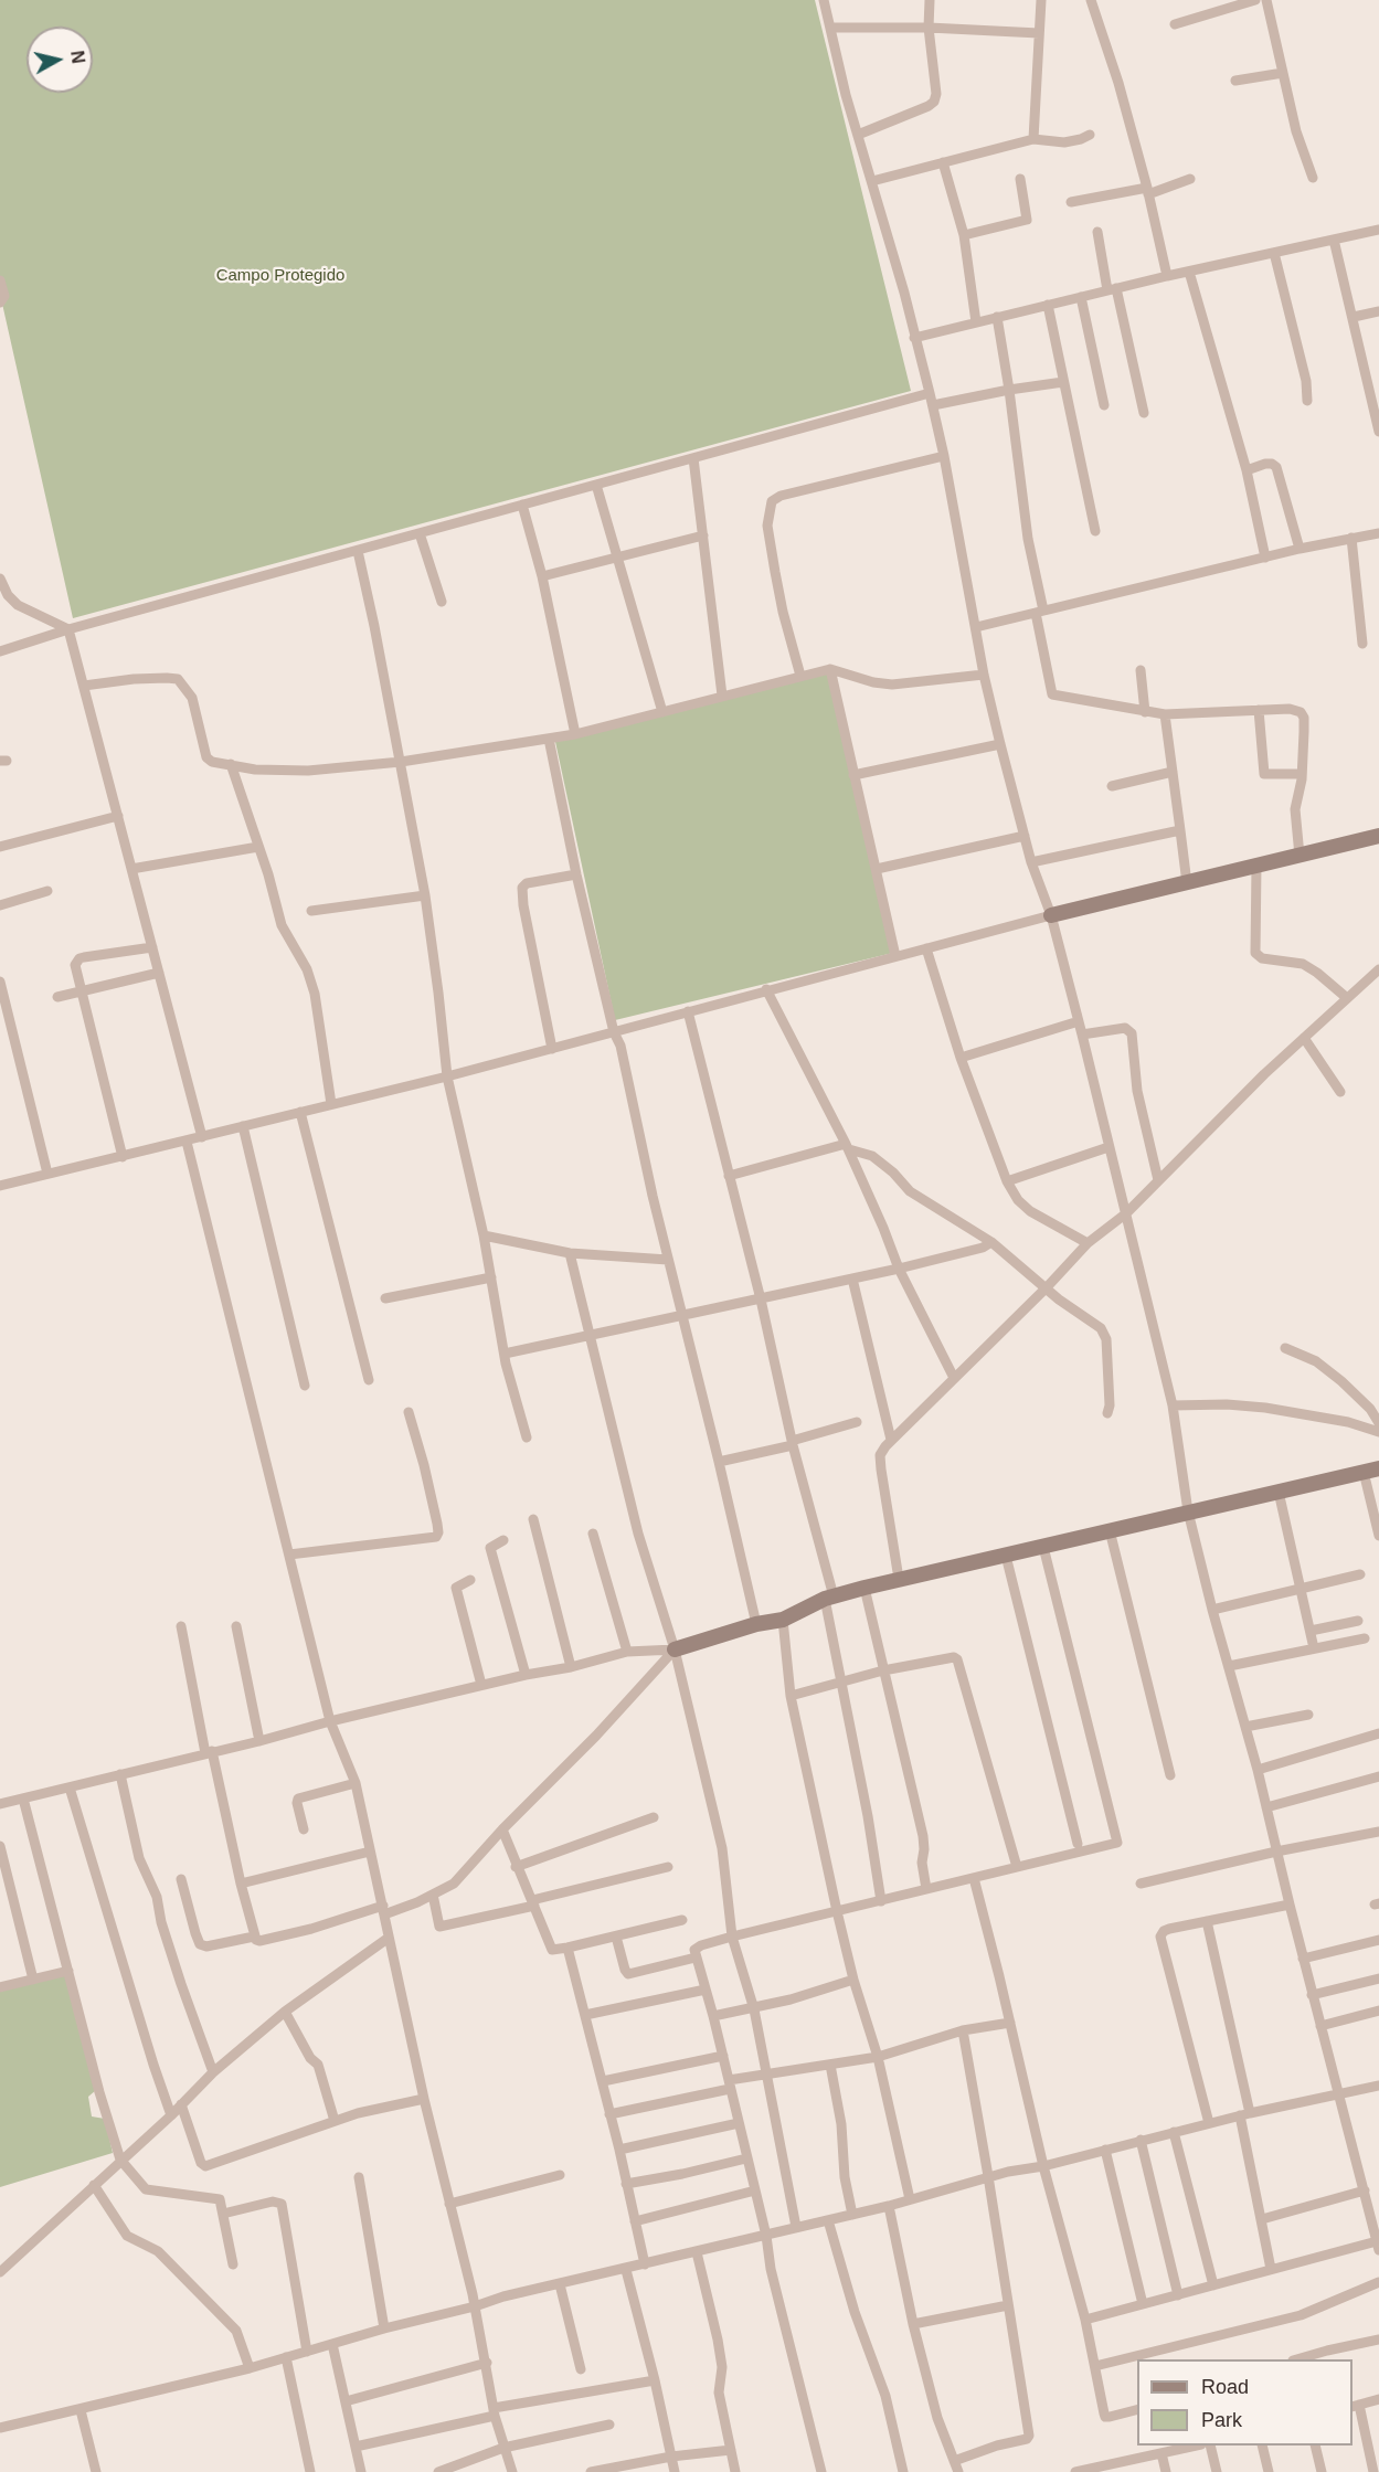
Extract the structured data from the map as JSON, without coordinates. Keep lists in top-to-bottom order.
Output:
{
  "parks": ["Campo Protegido"],
  "legend": ["Road", "Park"],
  "north": "right"
}
